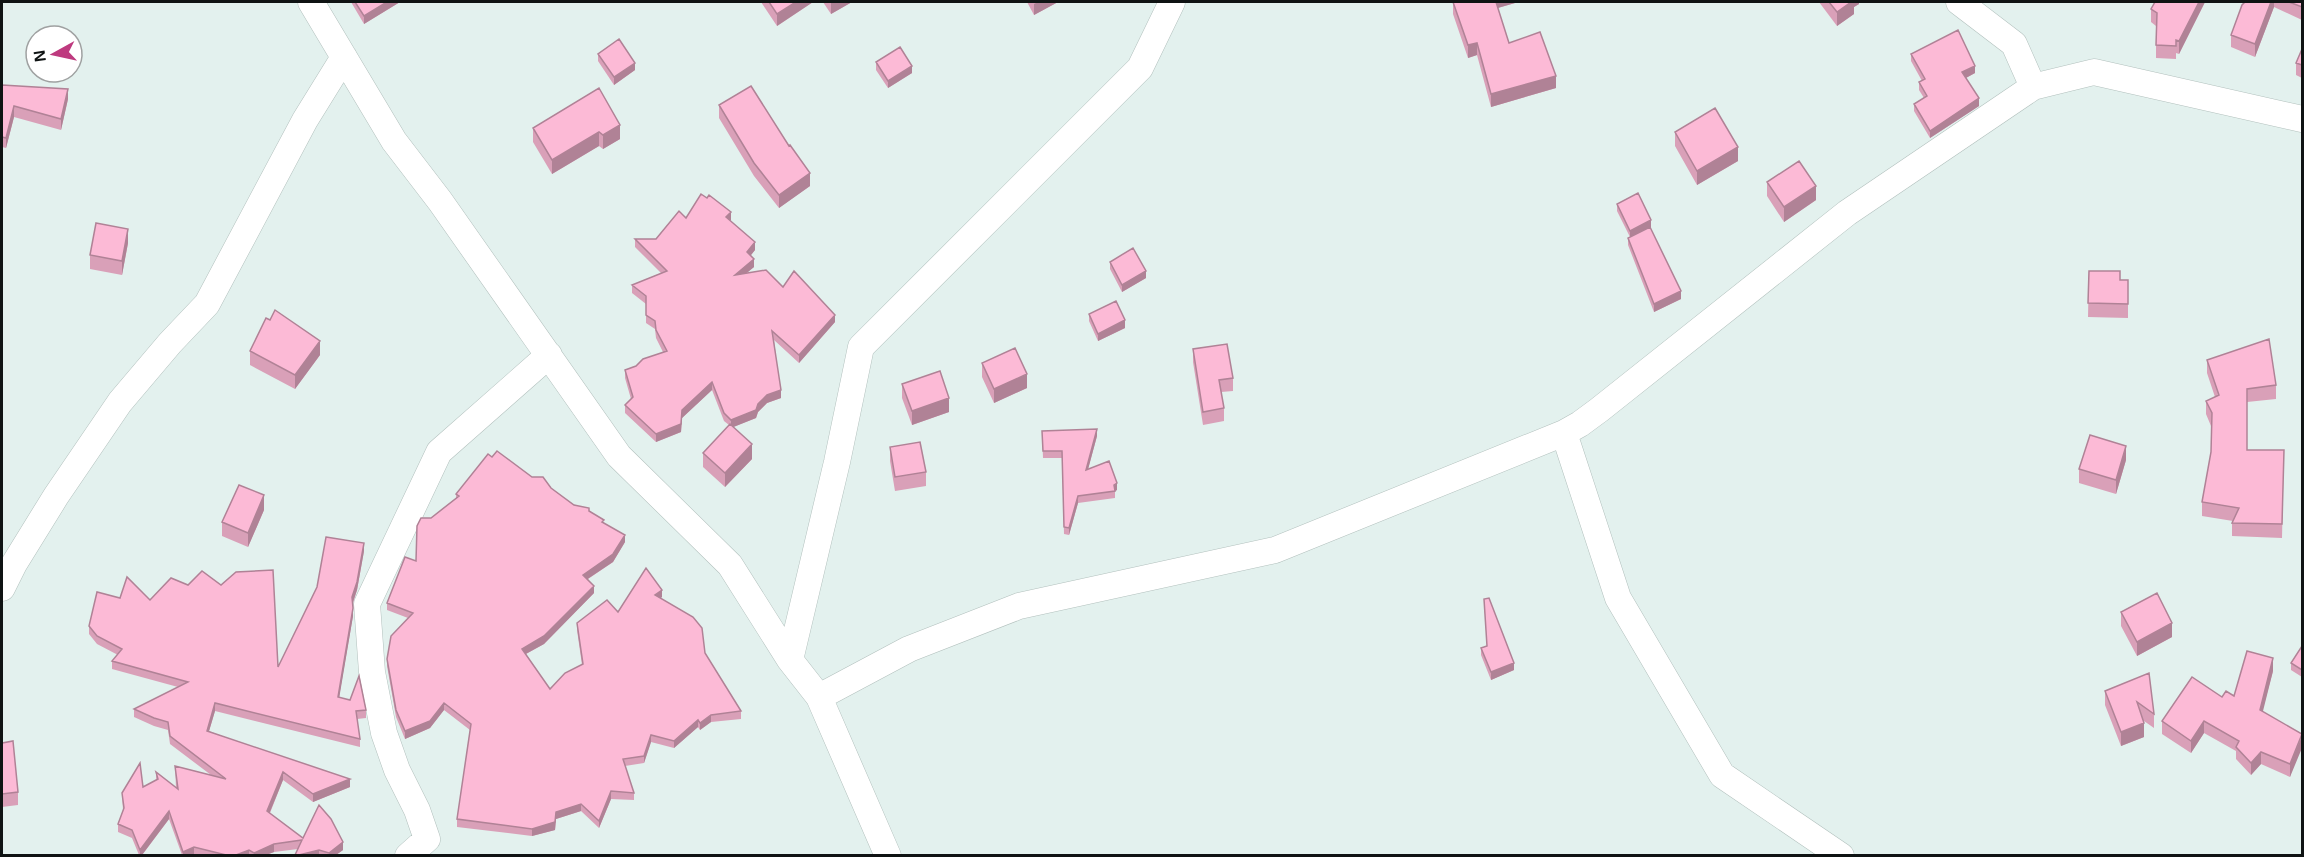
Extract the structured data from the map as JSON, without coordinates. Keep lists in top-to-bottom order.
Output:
{
  "north": "left"
}
